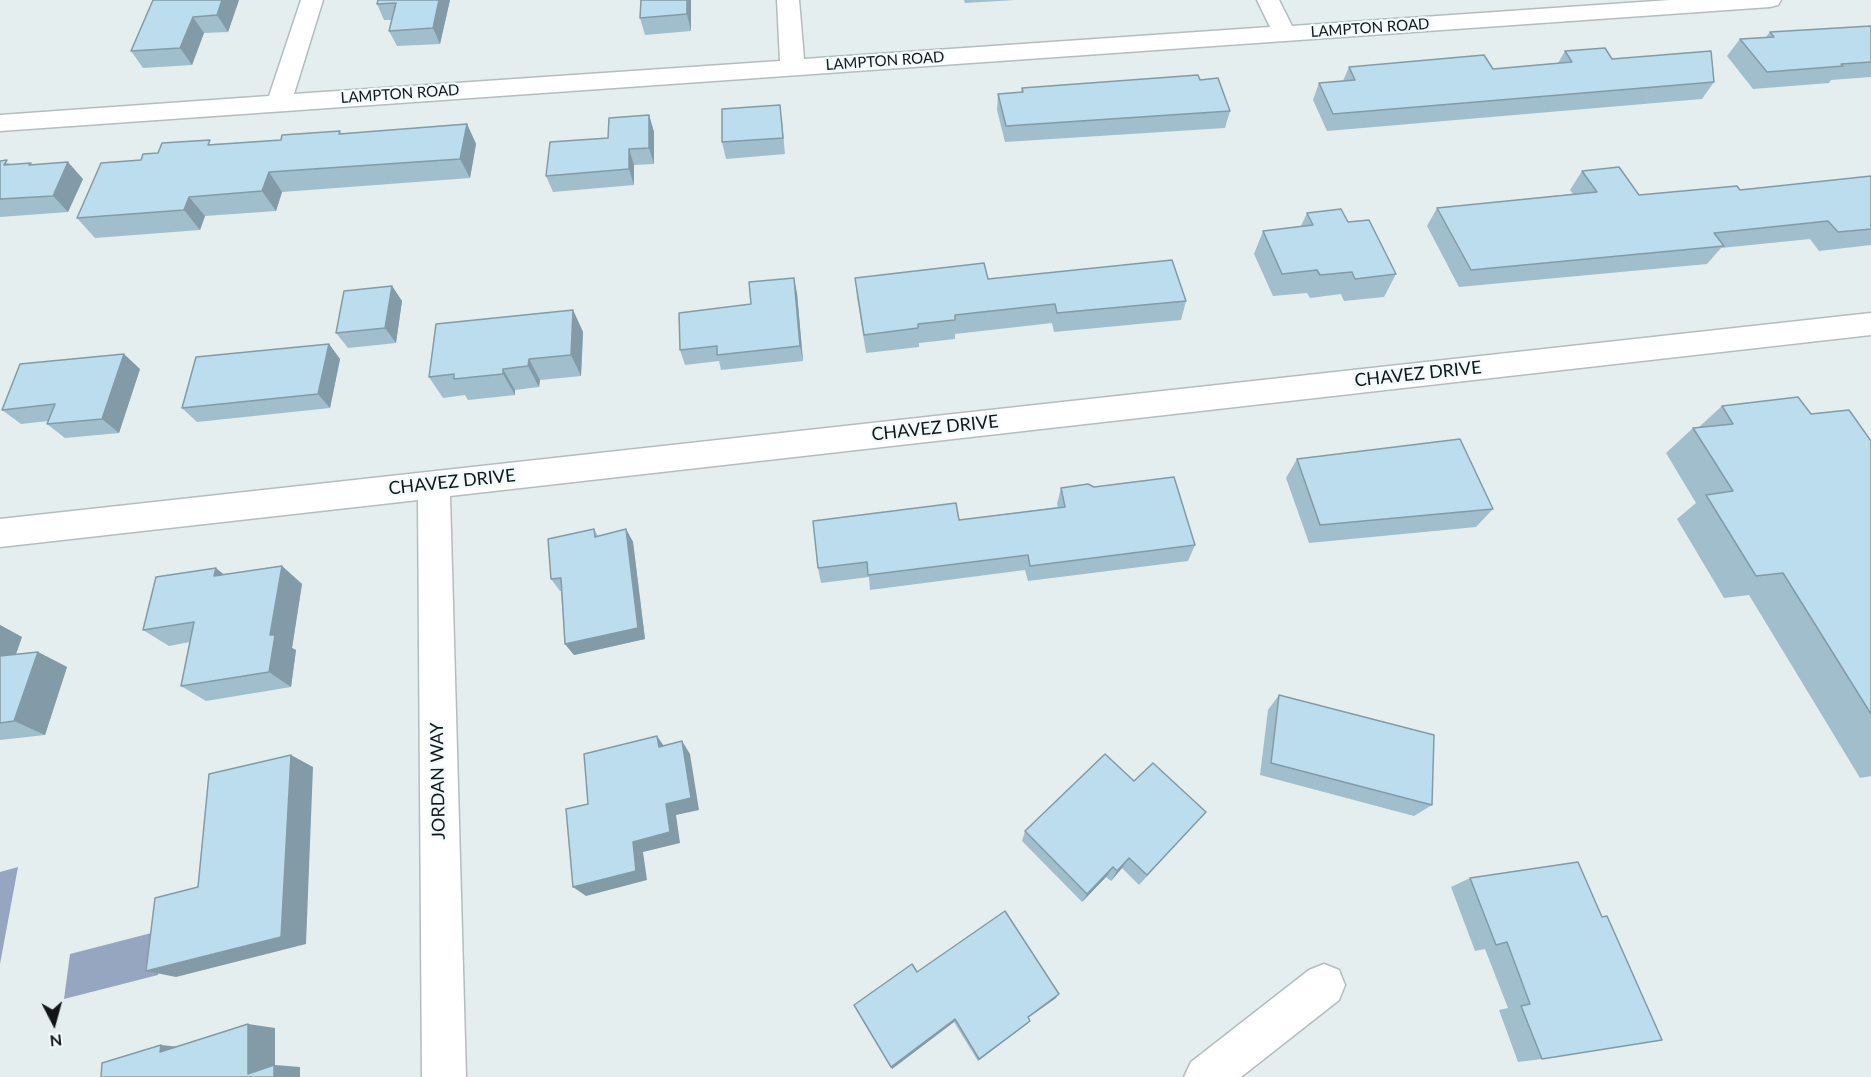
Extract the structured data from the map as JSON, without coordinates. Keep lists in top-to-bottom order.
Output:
{
  "streets": {
    "street": ["LAMPTON ROAD", "CHAVEZ DRIVE", "JORDAN WAY"]
  },
  "crossings": [
    ["CHAVEZ DRIVE", "JORDAN WAY"]
  ],
  "north": "bottom"
}
